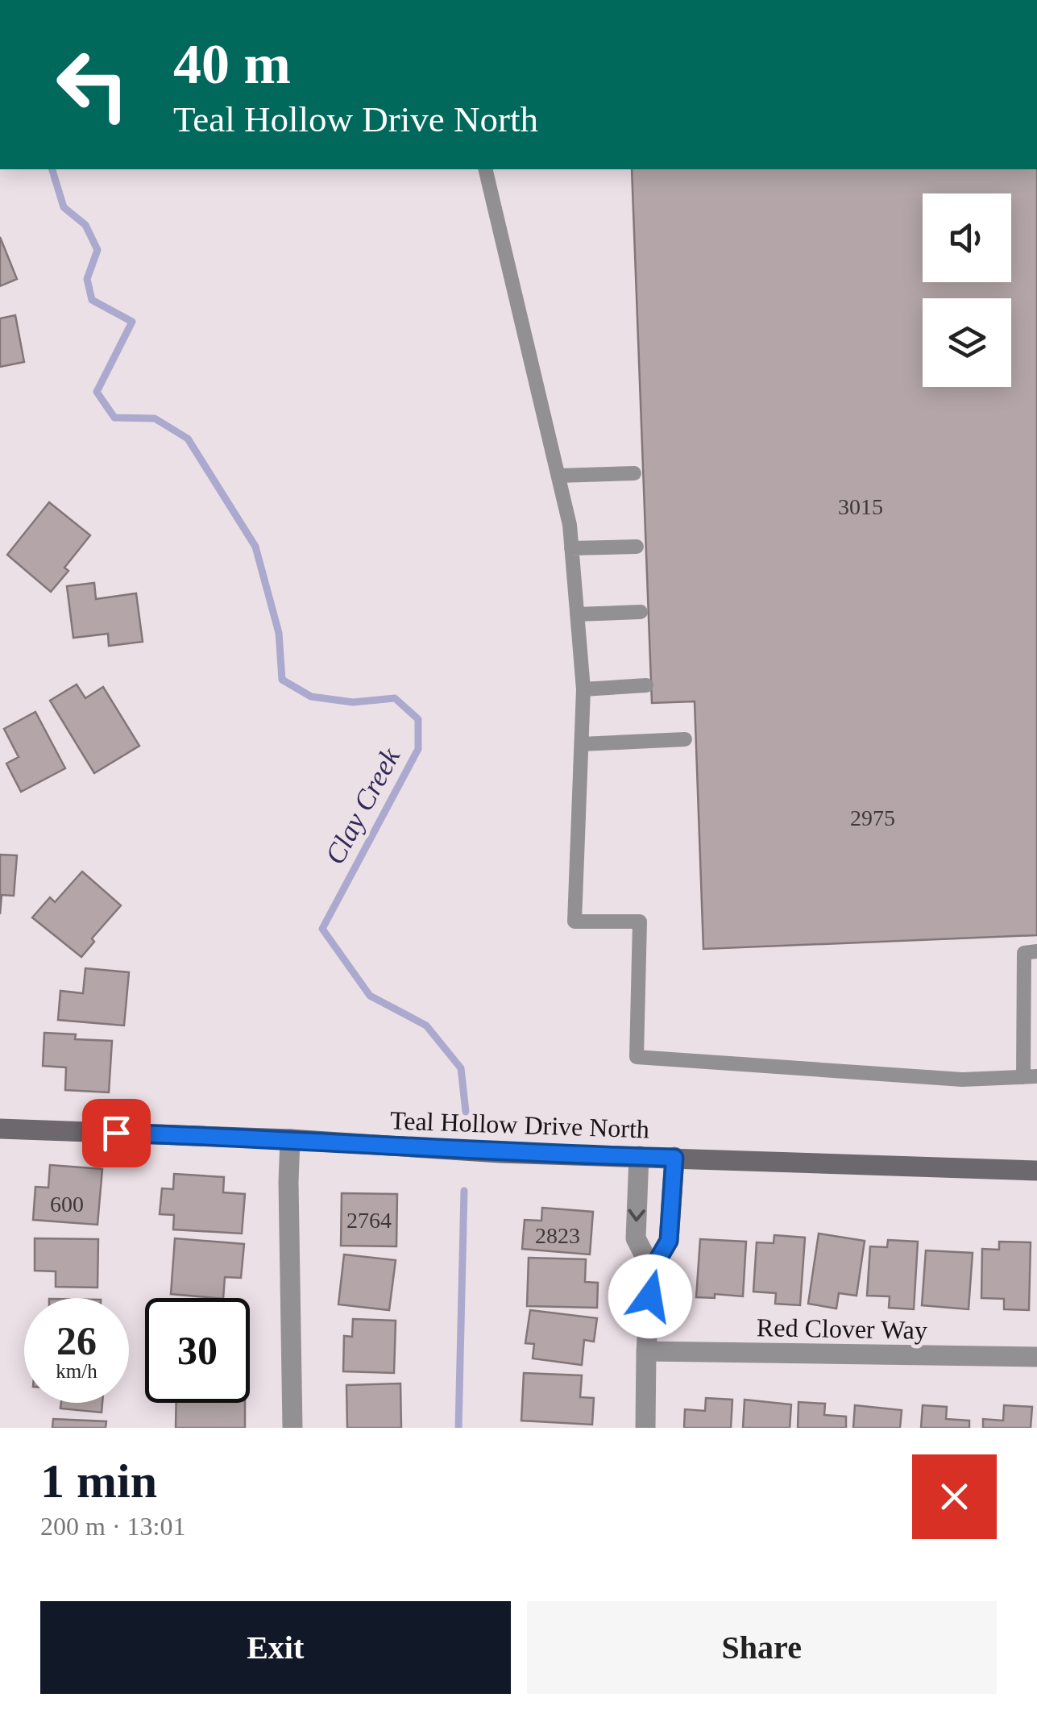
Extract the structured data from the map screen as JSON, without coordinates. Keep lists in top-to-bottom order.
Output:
{
  "streets": {
    "street": ["Teal Hollow Drive North", "Red Clover Way"]
  },
  "water": ["Clay Creek"],
  "house_numbers": [
    "3015",
    "2975",
    "600",
    "2764",
    "2823"
  ],
  "page": {
    "turn": ["40 m", "Teal Hollow Drive North"],
    "speed": "26 km/h",
    "limit": "30",
    "heading": ["1 min", "200 m · 13:01"],
    "buttons": ["Exit", "Share"]
  }
}
